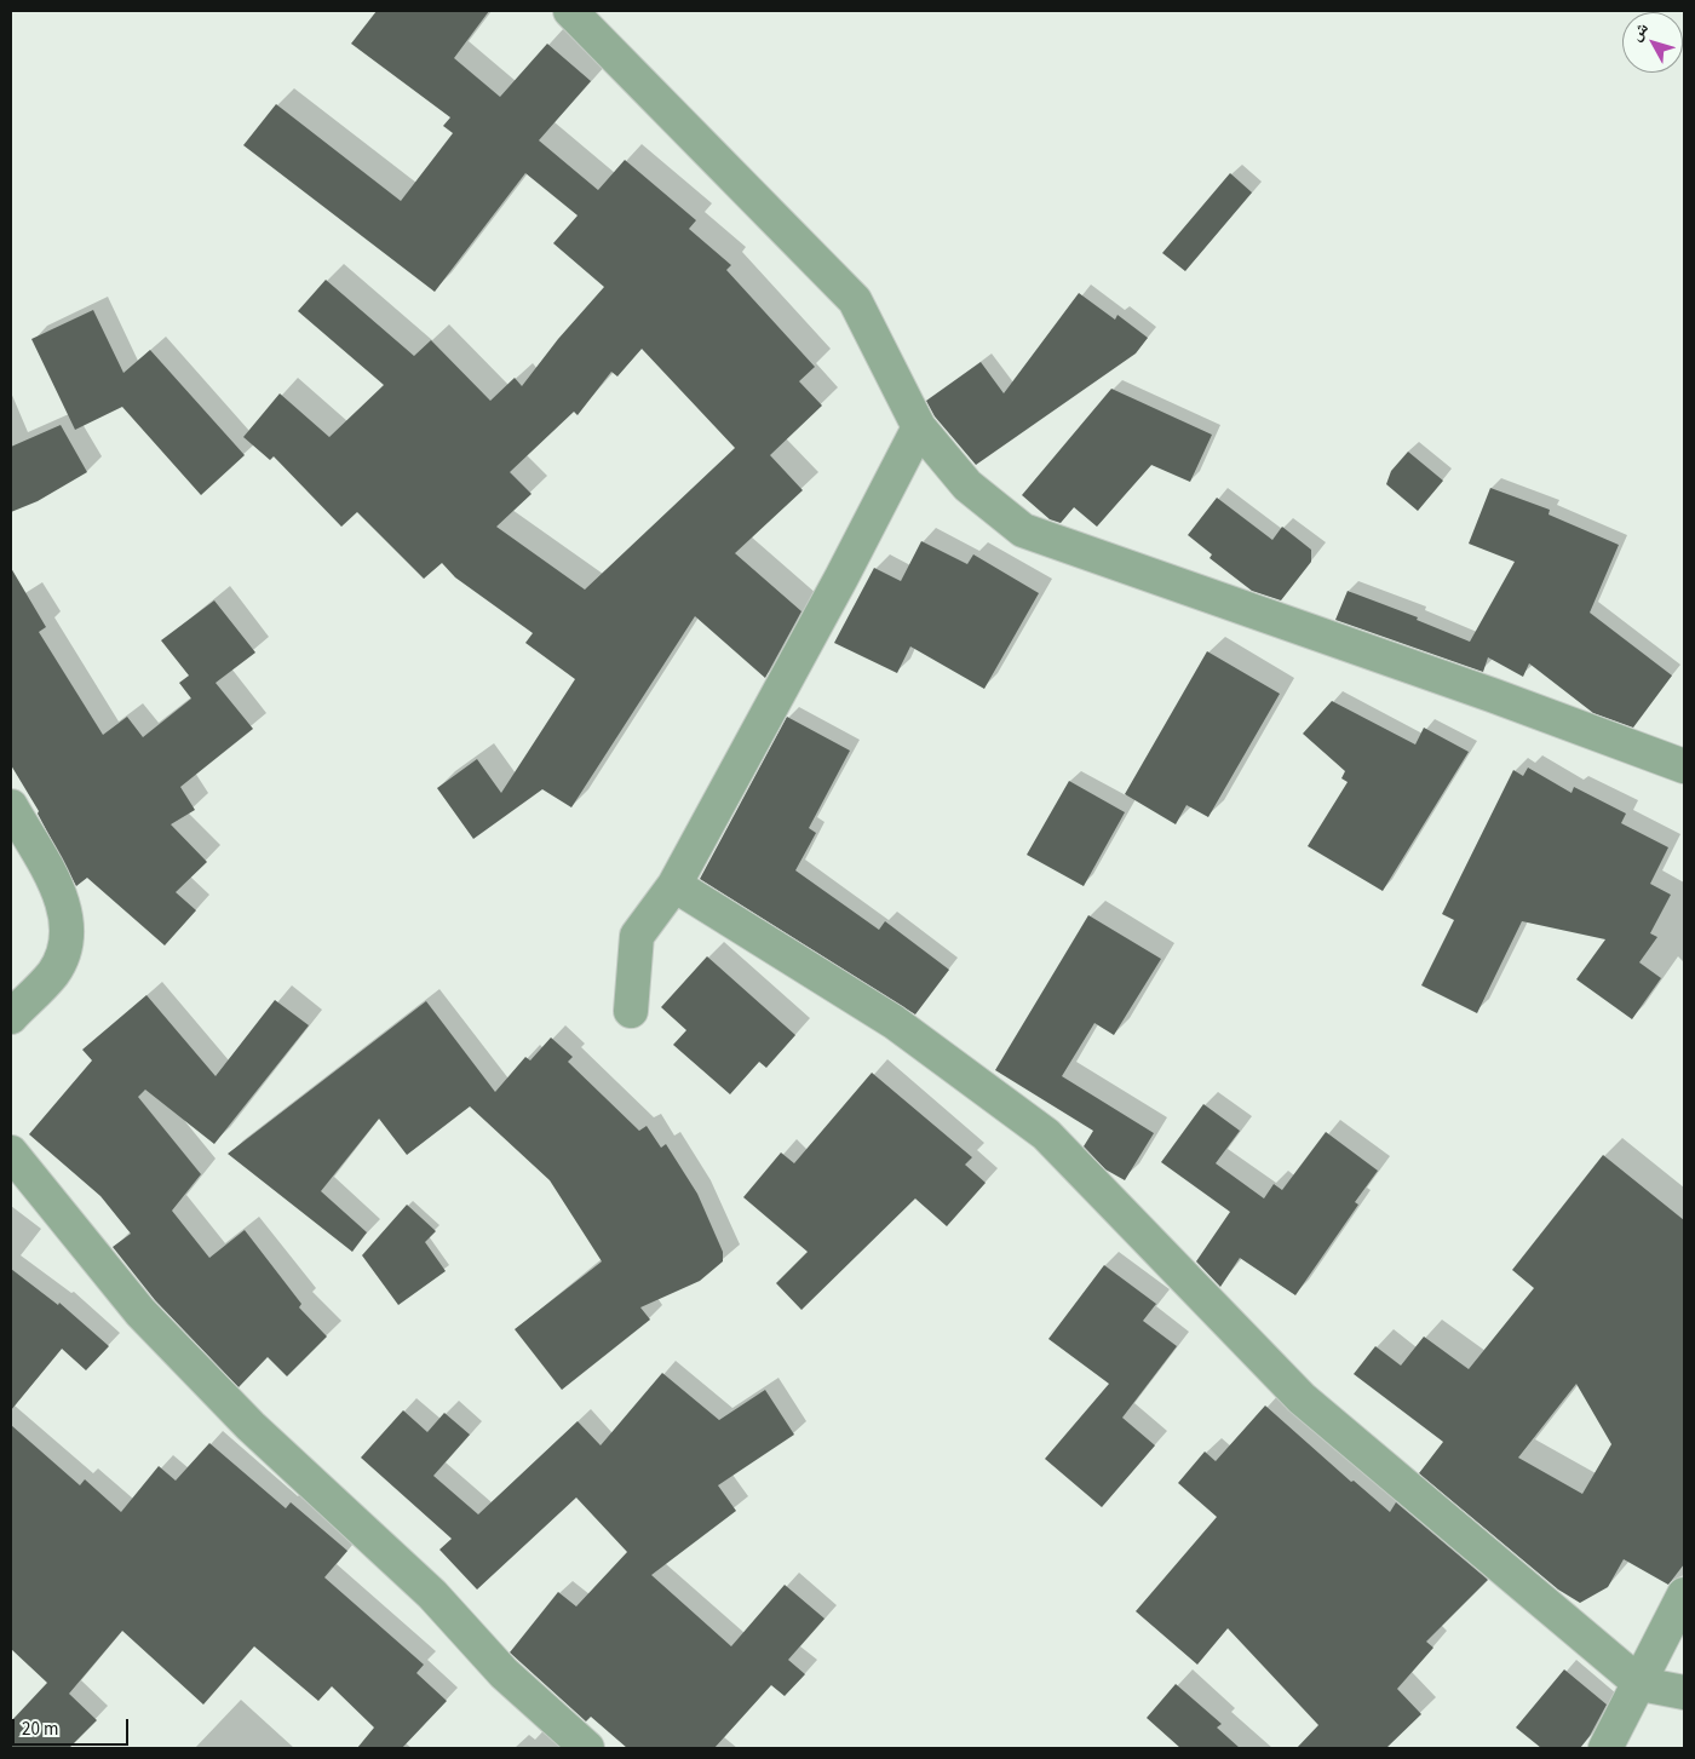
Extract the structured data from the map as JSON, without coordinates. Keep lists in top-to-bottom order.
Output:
{
  "scale_bar": "20 m",
  "north": "top left"
}
